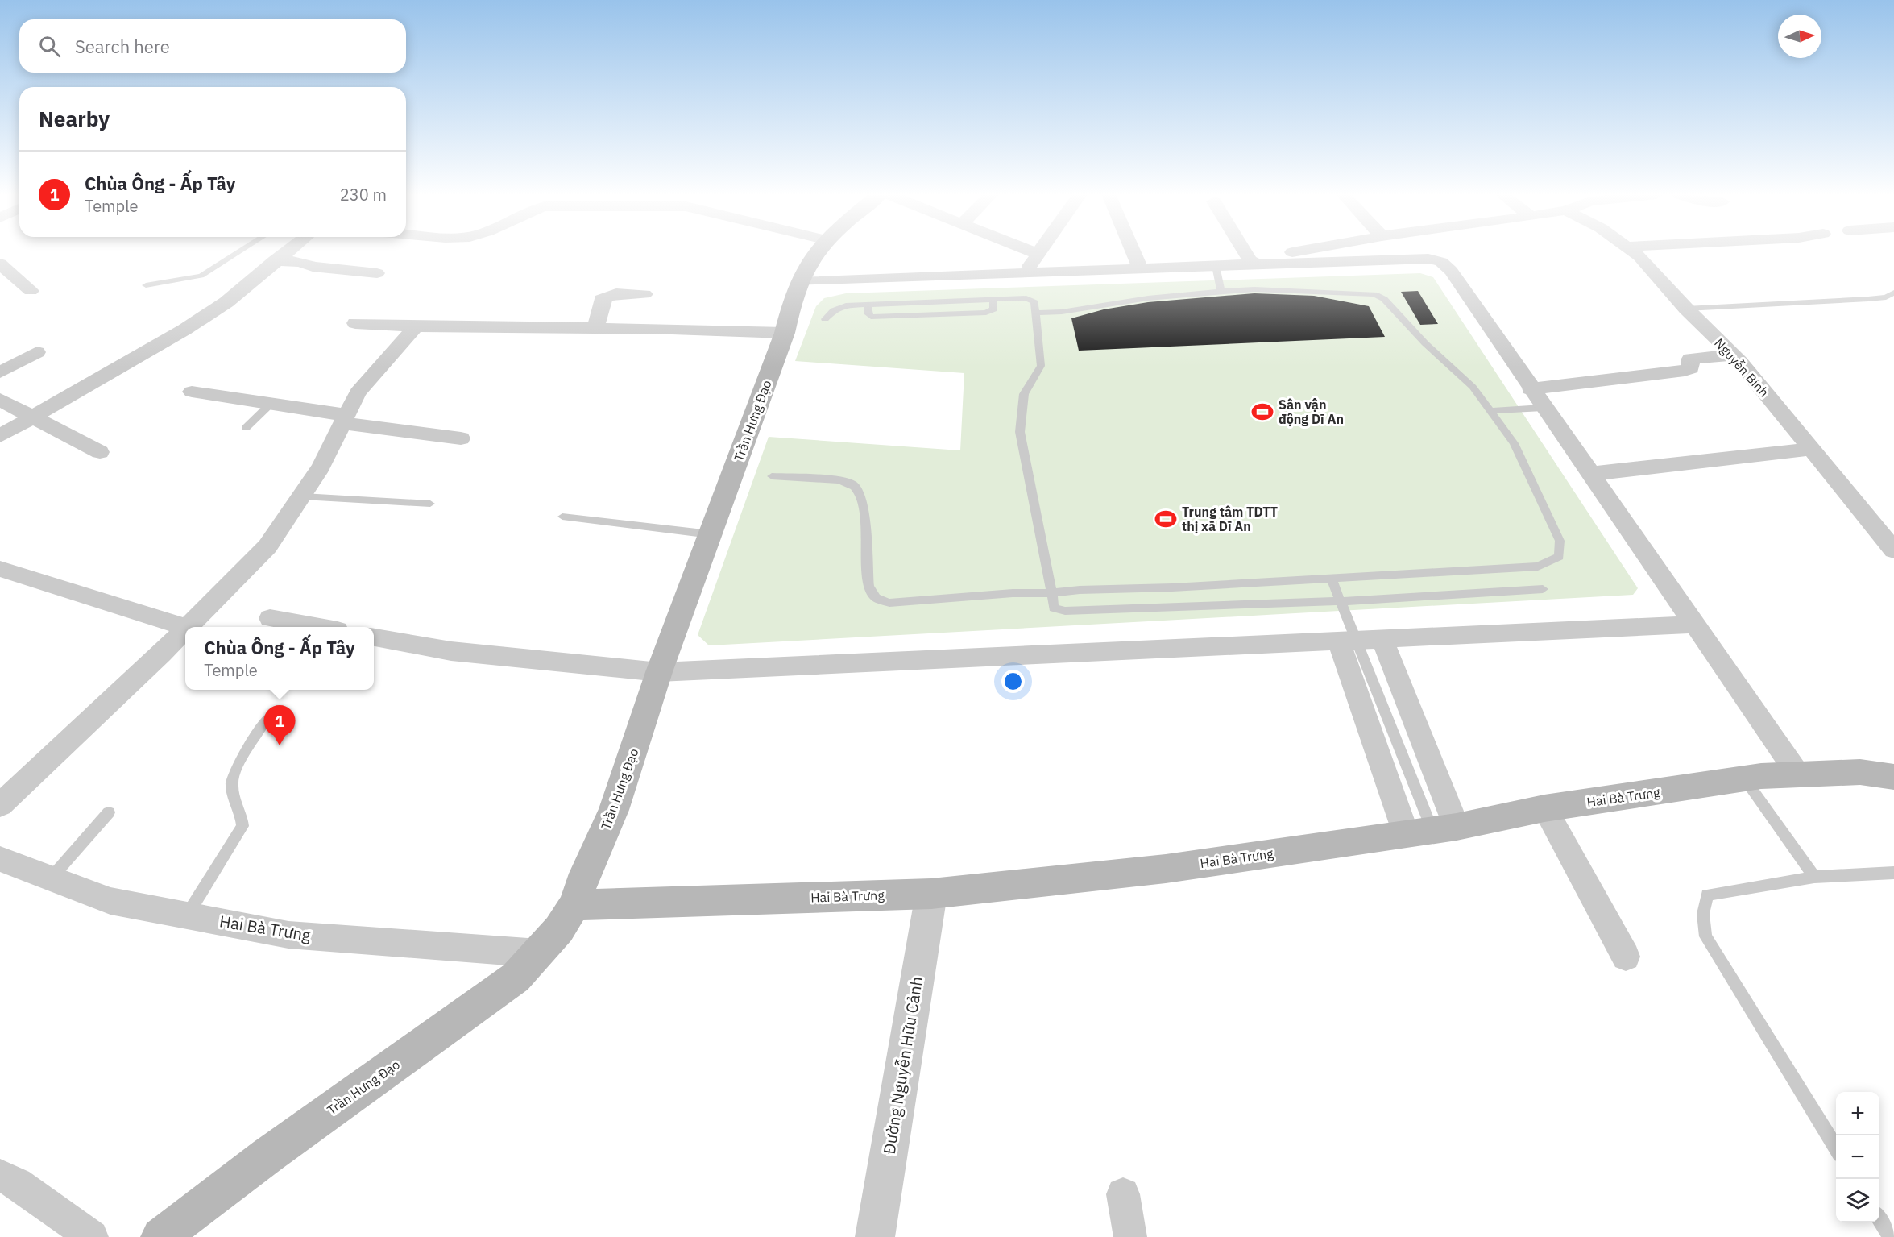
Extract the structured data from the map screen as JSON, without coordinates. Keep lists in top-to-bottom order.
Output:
{
  "streets": {
    "main road": ["Trần Hưng Đạo", "Hai Bà Trưng"],
    "street": ["Nguyễn Bính", "Đường Nguyễn Hữu Cảnh"]
  },
  "crossings": [
    ["Trần Hưng Đạo", "Hai Bà Trưng"],
    ["Hai Bà Trưng", "Đường Nguyễn Hữu Cảnh"]
  ],
  "places": {
    "sports": ["Sân vận động Dĩ An", "Trung tâm TDTT thị xã Dĩ An"]
  },
  "north": "right",
  "page": {
    "search": "Search here",
    "heading": "Nearby",
    "list": [
      {
        "mark": "1",
        "name": "Chùa Ông - Ấp Tây",
        "note": "Temple",
        "value": "230 m"
      }
    ],
    "popup": ["Chùa Ông - Ấp Tây", "Temple"],
    "pins": "1",
    "map_buttons": ["+", "−"]
  }
}
